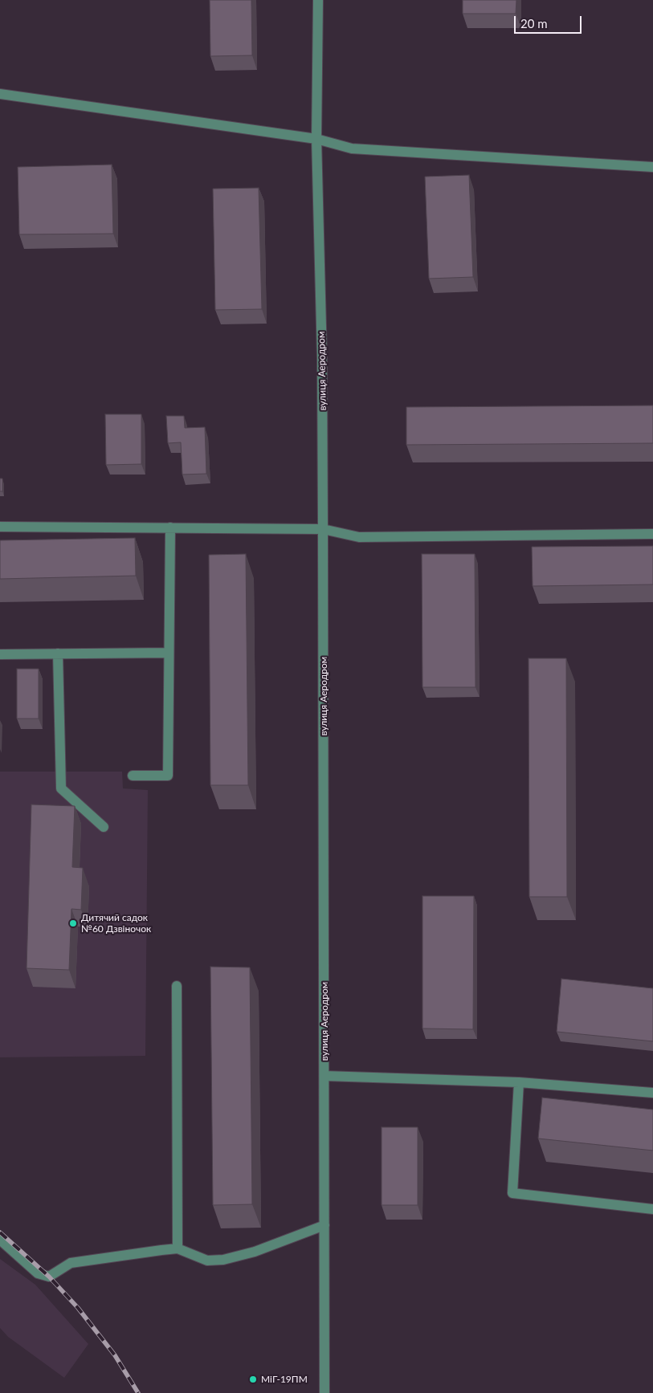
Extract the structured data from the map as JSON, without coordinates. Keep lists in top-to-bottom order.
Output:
{
  "streets": {
    "street": ["вулиця Аеродром"]
  },
  "places": ["Дитячий садок №60 Дзвіночок", "МіГ-19ПМ"],
  "scale_bar": "20 m"
}
